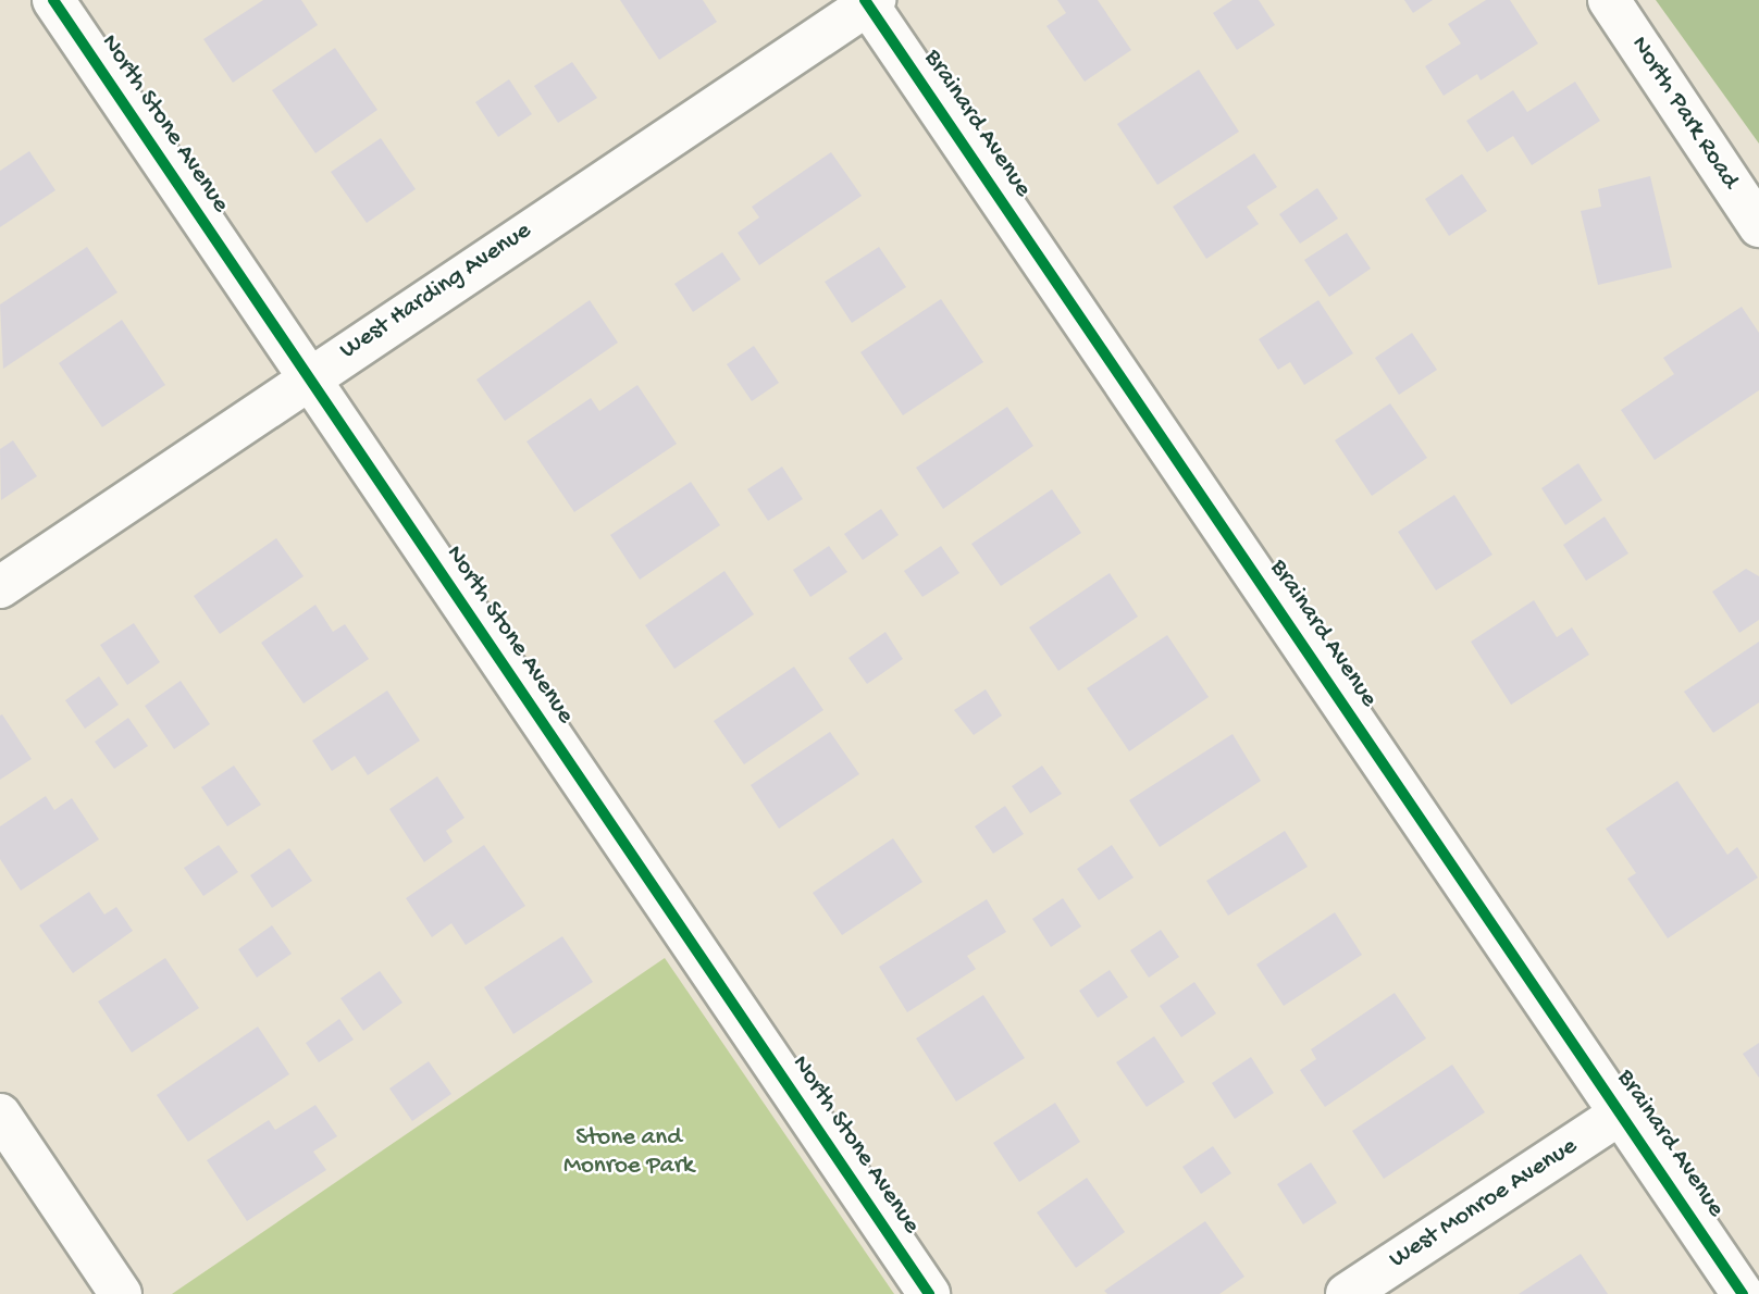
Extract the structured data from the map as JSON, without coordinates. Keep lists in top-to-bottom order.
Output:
{
  "streets": {
    "street": [
      "North Park Road",
      "North Stone Avenue",
      "Brainard Avenue",
      "West Harding Avenue",
      "West Monroe Avenue"
    ]
  },
  "crossings": [
    ["North Stone Avenue", "West Harding Avenue"],
    ["Brainard Avenue", "West Harding Avenue"],
    ["Brainard Avenue", "West Monroe Avenue"]
  ],
  "parks": ["Stone and Monroe Park"]
}
